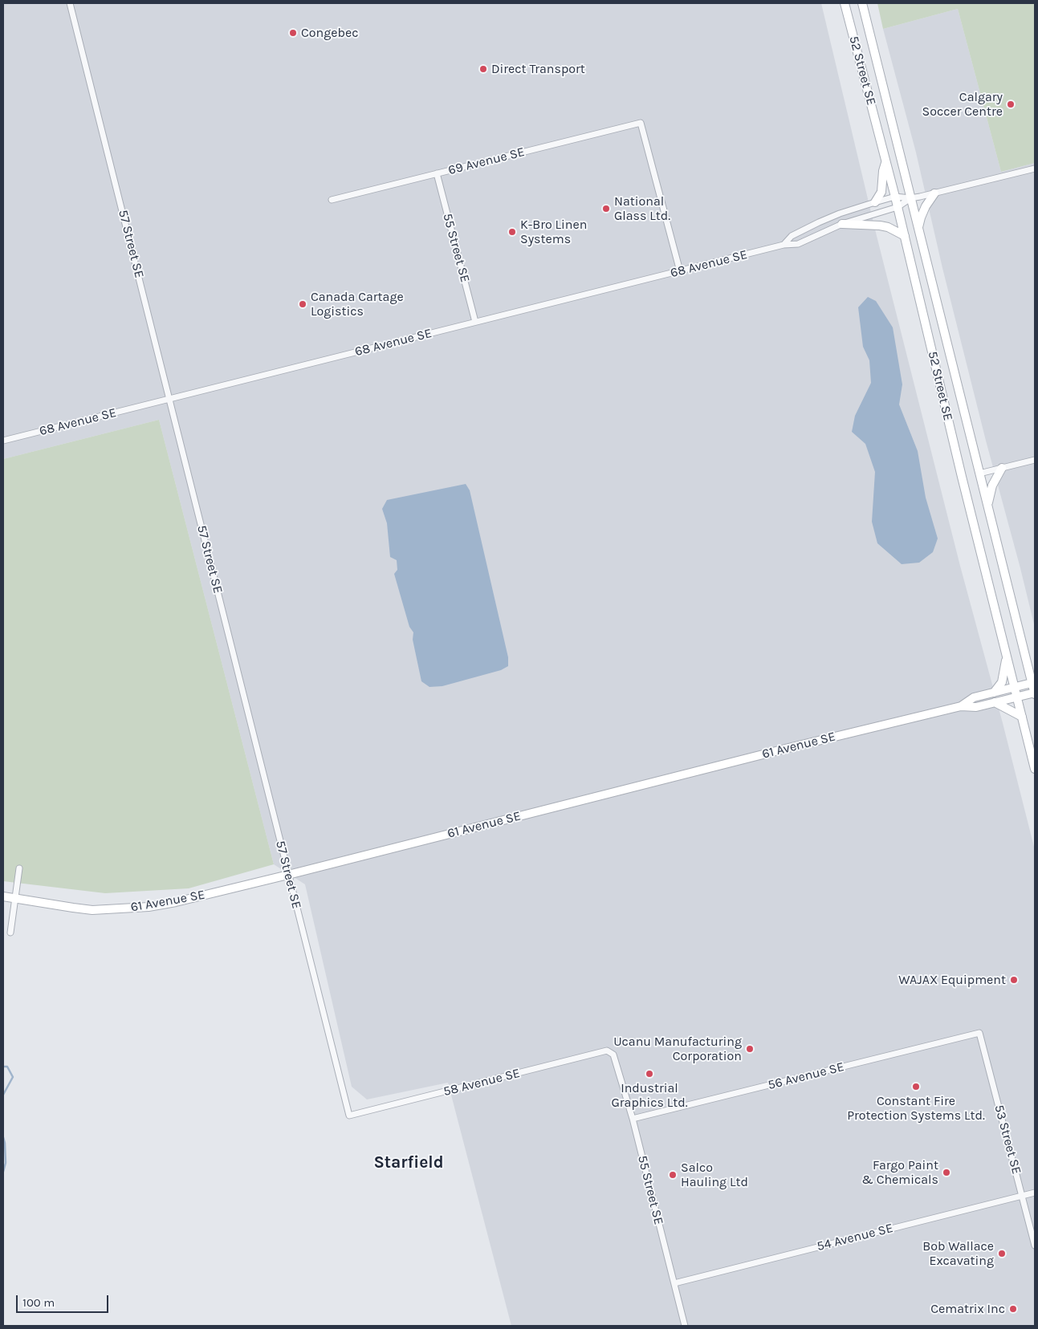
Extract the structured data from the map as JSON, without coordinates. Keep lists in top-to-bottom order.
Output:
{
  "streets": {
    "main road": ["52 Street SE", "61 Avenue SE"],
    "street": [
      "69 Avenue SE",
      "57 Street SE",
      "55 Street SE",
      "68 Avenue SE",
      "56 Avenue SE",
      "58 Avenue SE",
      "53 Street SE",
      "54 Avenue SE"
    ]
  },
  "crossings": [
    ["52 Street SE", "68 Avenue SE"],
    ["52 Street SE", "61 Avenue SE"],
    ["69 Avenue SE", "55 Street SE"],
    ["69 Avenue SE", "68 Avenue SE"],
    ["57 Street SE", "68 Avenue SE"],
    ["57 Street SE", "61 Avenue SE"],
    ["57 Street SE", "58 Avenue SE"],
    ["55 Street SE", "68 Avenue SE"],
    ["55 Street SE", "56 Avenue SE"],
    ["55 Street SE", "58 Avenue SE"],
    ["55 Street SE", "54 Avenue SE"],
    ["56 Avenue SE", "53 Street SE"],
    ["53 Street SE", "54 Avenue SE"]
  ],
  "districts": ["Starfield"],
  "places": [
    "Congebec",
    "Direct Transport",
    "Calgary Soccer Centre",
    "National Glass Ltd.",
    "K-Bro Linen Systems",
    "Canada Cartage Logistics",
    "WAJAX Equipment",
    "Ucanu Manufacturing Corporation",
    "Industrial Graphics Ltd.",
    "Constant Fire Protection Systems Ltd.",
    "Fargo Paint & Chemicals",
    "Salco Hauling Ltd",
    "Bob Wallace Excavating",
    "Cematrix Inc"
  ],
  "scale_bar": "100 m"
}
